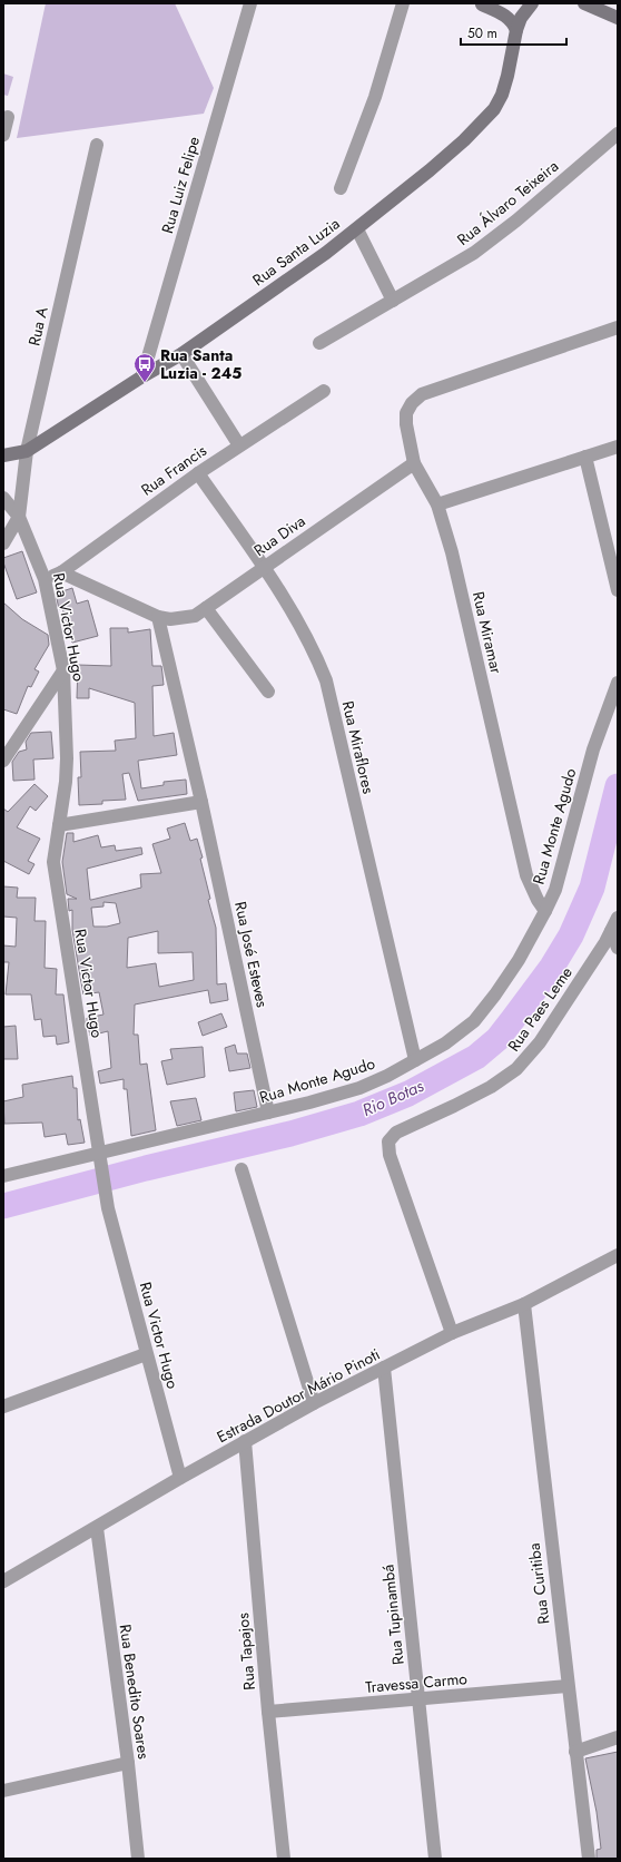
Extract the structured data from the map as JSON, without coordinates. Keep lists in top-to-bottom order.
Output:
{
  "streets": {
    "main road": ["Rua Santa Luzia"],
    "street": [
      "Rua Luiz Felipe",
      "Rua Álvaro Teixeira",
      "Rua A",
      "Rua Francis",
      "Rua Diva",
      "Rua Victor Hugo",
      "Rua Miramar",
      "Rua Miraflores",
      "Rua Monte Agudo",
      "Rua José Esteves",
      "Rua Paes Leme",
      "Estrada Doutor Mário Pinoti",
      "Rua Curitiba",
      "Rua Tupinambá",
      "Rua Tapajos",
      "Travessa Carmo",
      "Rua Benedito Soares"
    ]
  },
  "crossings": [
    ["Rua Luiz Felipe", "Rua Santa Luzia"],
    ["Rua Santa Luzia", "Rua A"],
    ["Rua A", "Rua Victor Hugo"],
    ["Rua Francis", "Rua Victor Hugo"],
    ["Rua Francis", "Rua Miraflores"],
    ["Rua Diva", "Rua Miramar"],
    ["Rua Diva", "Rua Miraflores"],
    ["Rua Diva", "Rua José Esteves"],
    ["Rua Victor Hugo", "Rua Monte Agudo"],
    ["Rua Victor Hugo", "Estrada Doutor Mário Pinoti"],
    ["Rua Miramar", "Rua Monte Agudo"],
    ["Rua Miraflores", "Rua Monte Agudo"],
    ["Rua Monte Agudo", "Rua José Esteves"],
    ["Rua Paes Leme", "Estrada Doutor Mário Pinoti"],
    ["Estrada Doutor Mário Pinoti", "Rua Curitiba"],
    ["Estrada Doutor Mário Pinoti", "Rua Tupinambá"],
    ["Estrada Doutor Mário Pinoti", "Rua Tapajos"],
    ["Estrada Doutor Mário Pinoti", "Rua Benedito Soares"],
    ["Rua Curitiba", "Travessa Carmo"],
    ["Rua Tupinambá", "Travessa Carmo"],
    ["Rua Tapajos", "Travessa Carmo"]
  ],
  "water": ["Rio Botas"],
  "places": {
    "bus stop": ["Rua Santa Luzia - 245"]
  },
  "scale_bar": "50 m"
}
